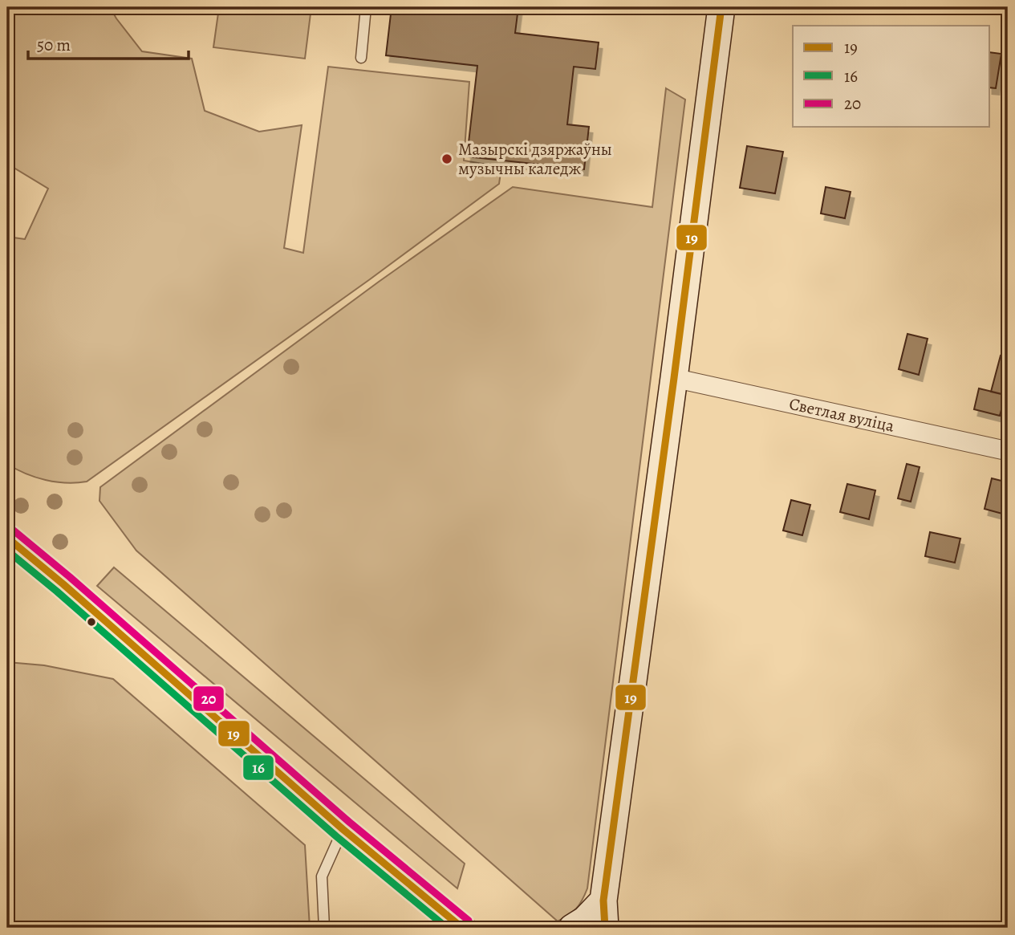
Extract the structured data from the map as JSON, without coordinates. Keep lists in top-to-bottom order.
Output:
{
  "streets": {
    "street": ["Светлая вуліца"]
  },
  "places": ["Мазырскі дзяржаўны музычны каледж"],
  "lines": ["transit line 19", "transit line 20", "transit line 16"],
  "legend": ["19", "16", "20"],
  "scale_bar": "50 m"
}
